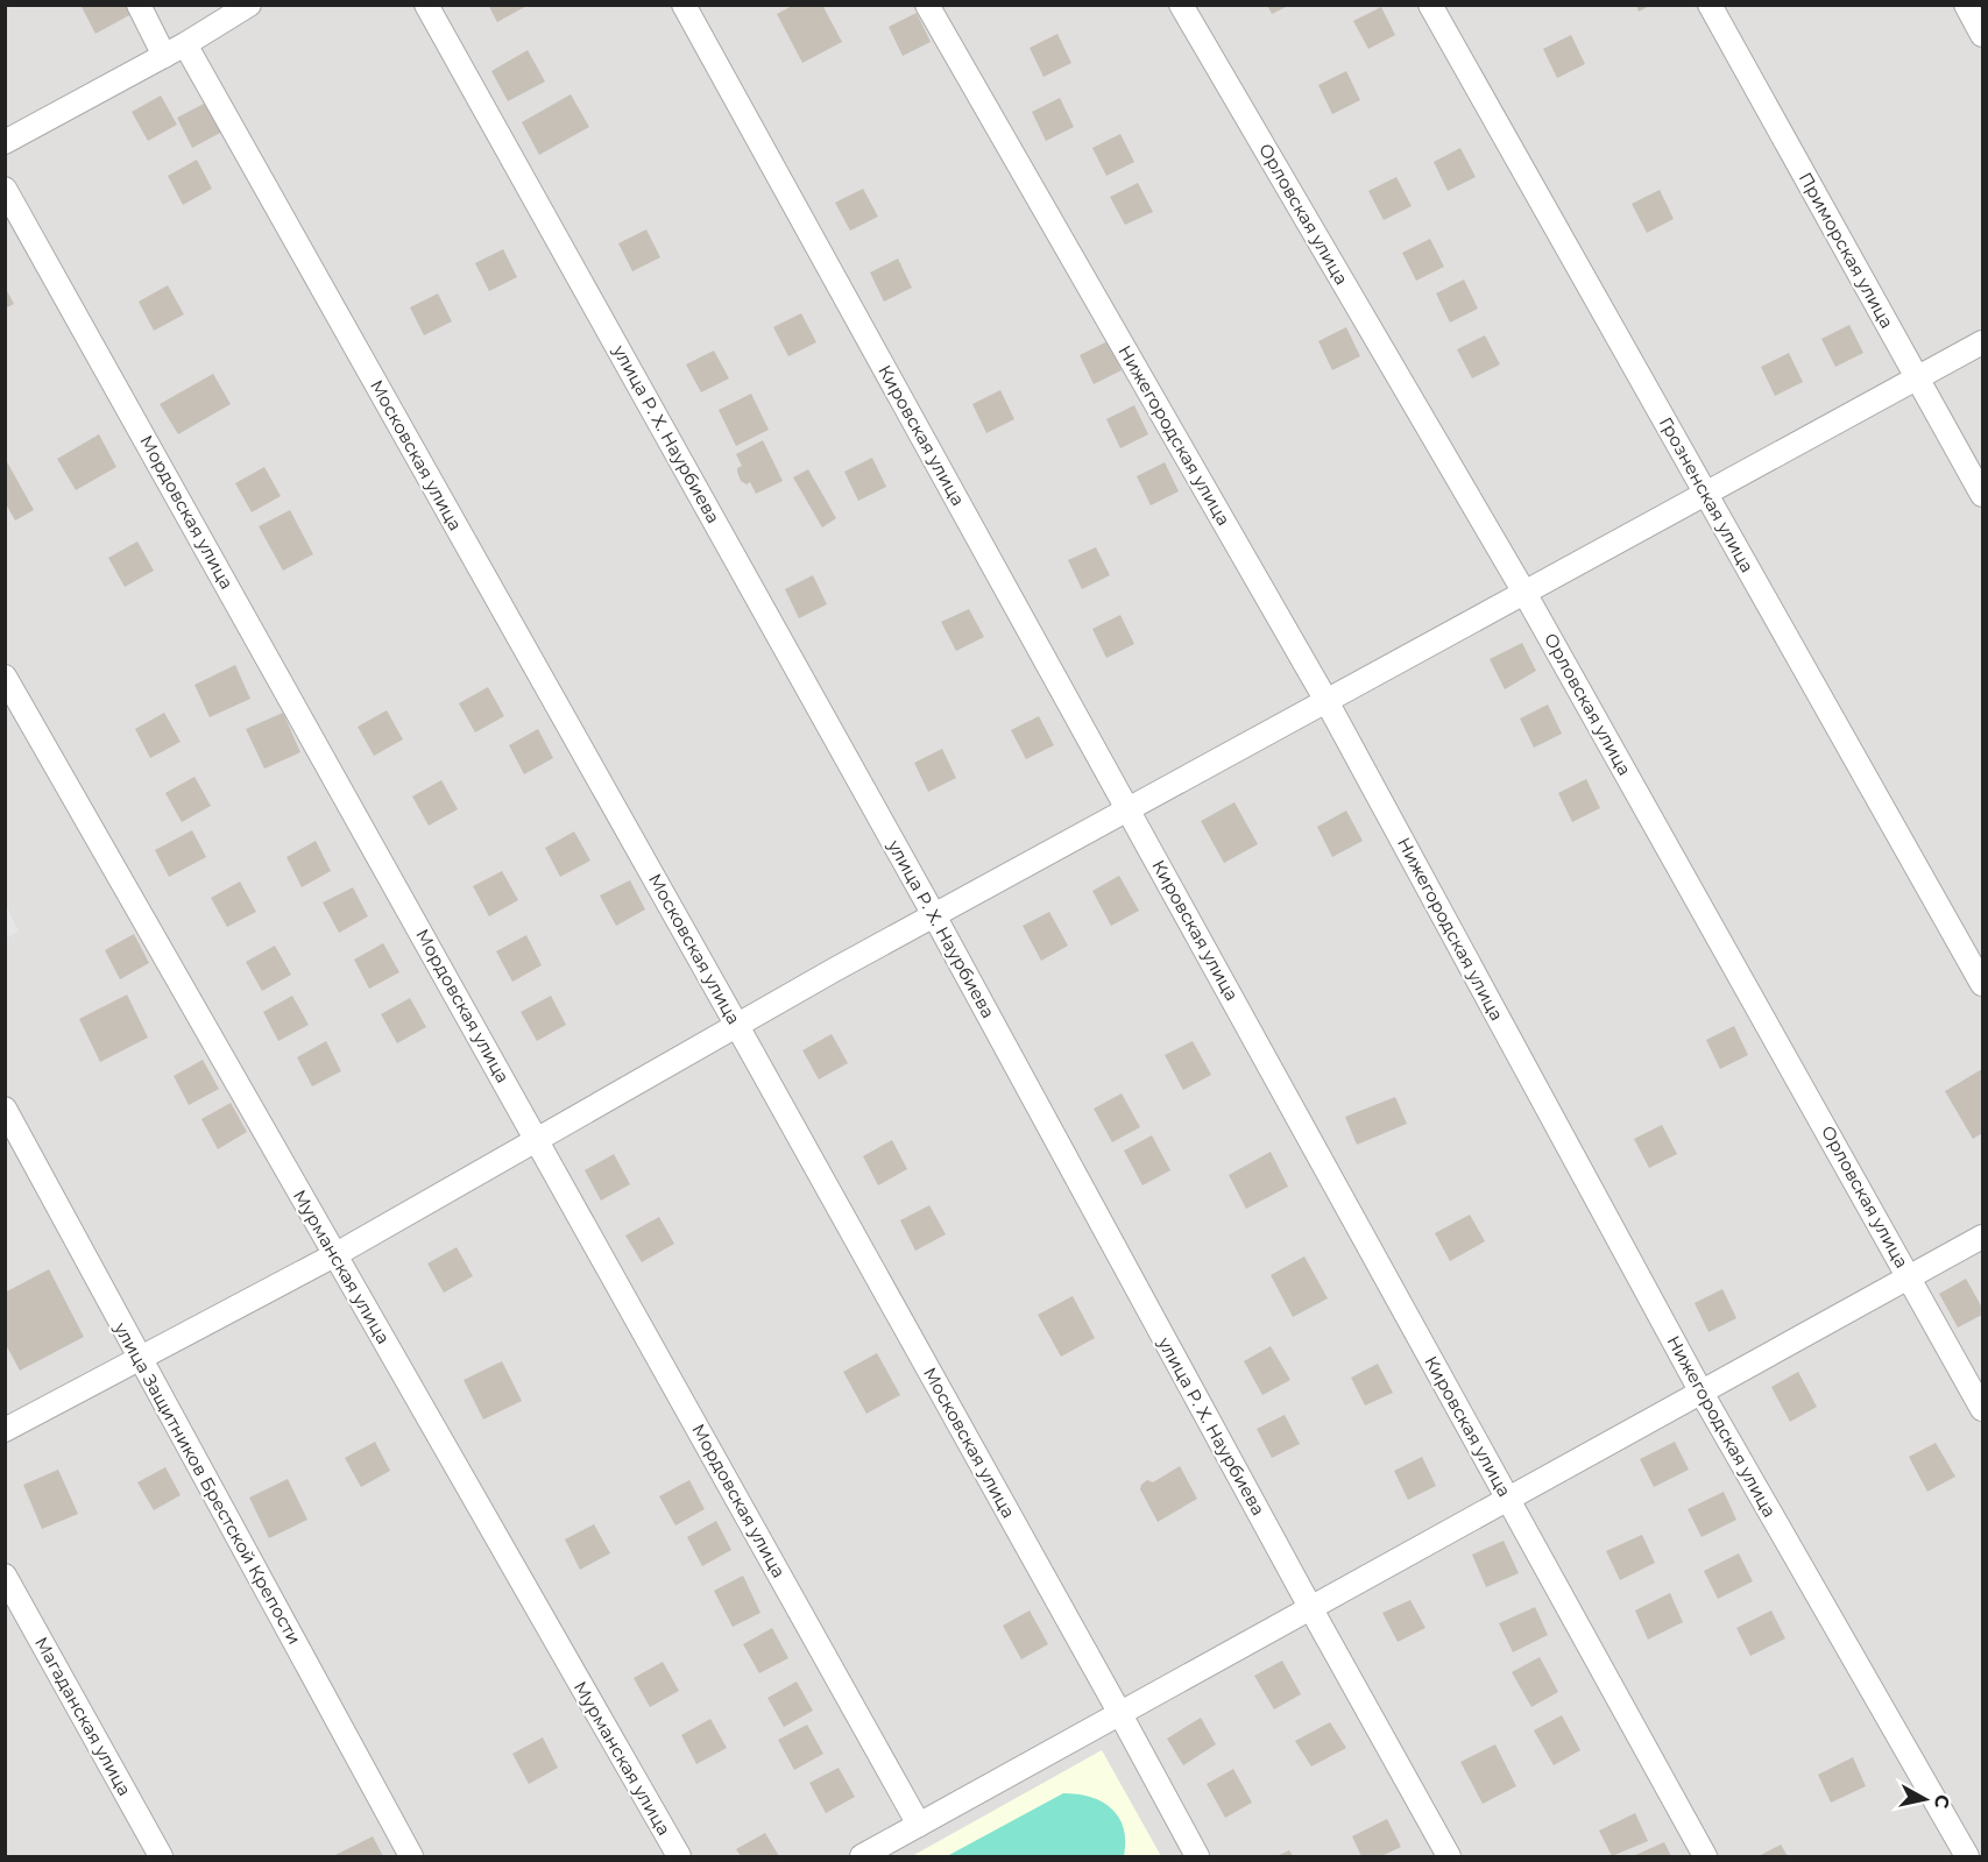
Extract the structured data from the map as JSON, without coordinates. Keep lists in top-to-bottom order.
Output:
{
  "streets": {
    "street": [
      "Орловская улица",
      "Приморская улица",
      "улица Р. Х. Наурбиева",
      "Кировская улица",
      "Нижегородская улица",
      "Московская улица",
      "Грозненская улица",
      "Мордовская улица",
      "Мурманская улица",
      "улица Защитников Брестской Крепости",
      "Магаданская улица"
    ]
  },
  "north": "right"
}
